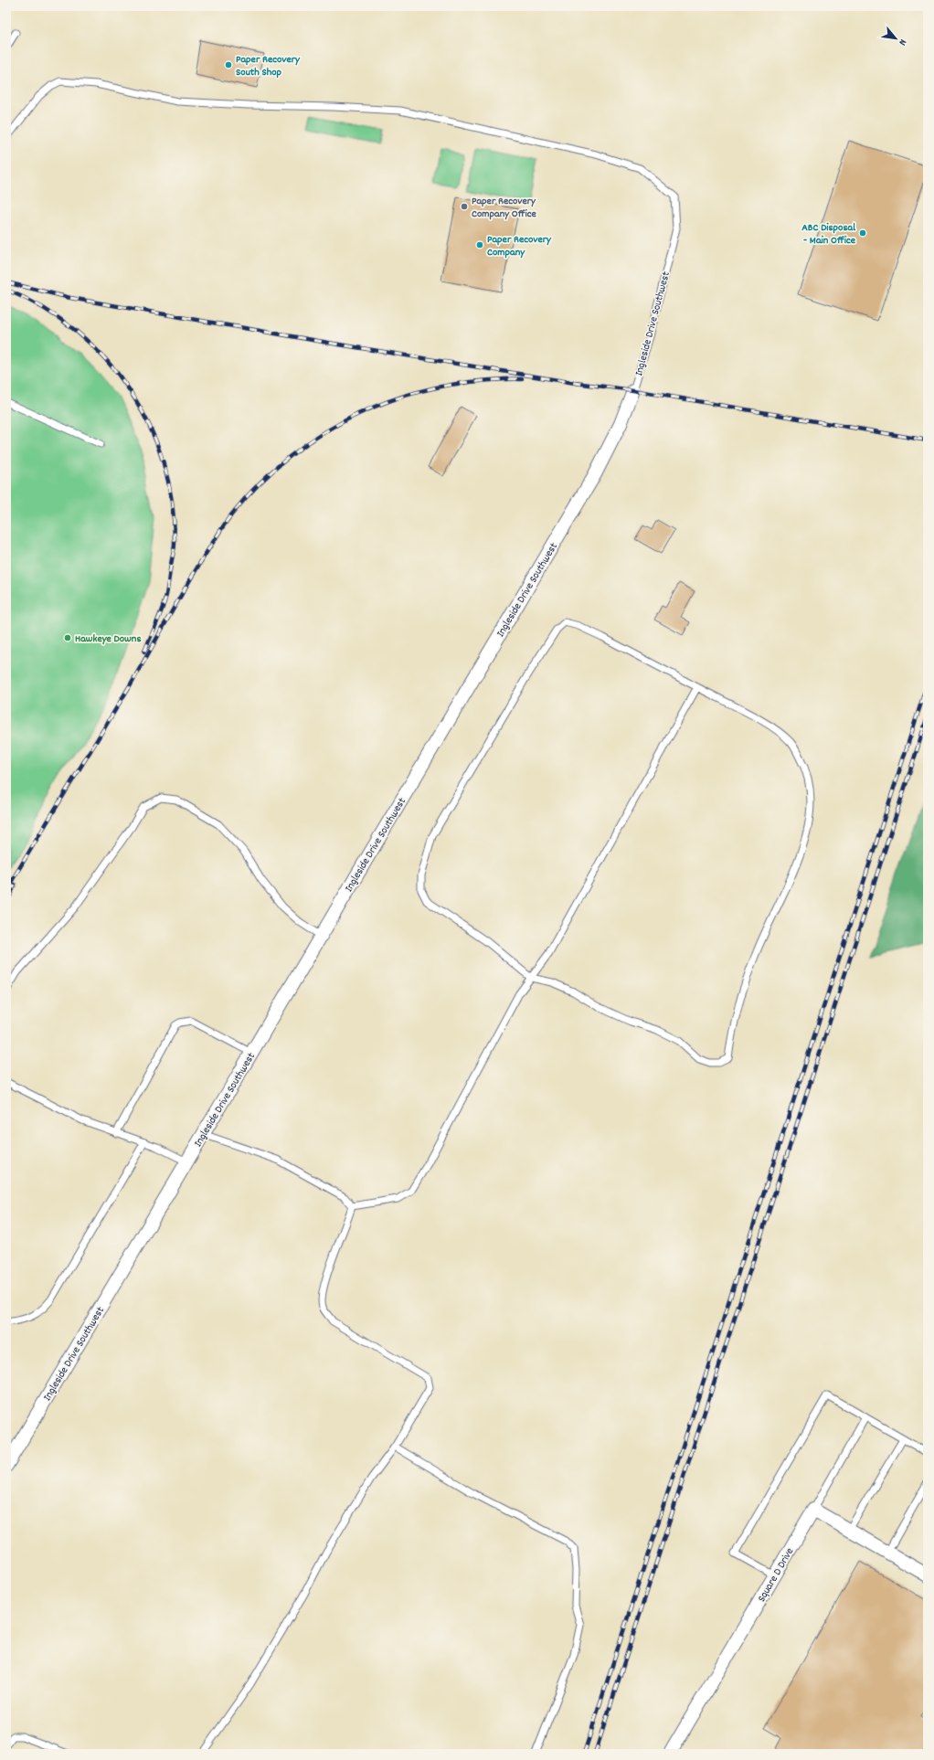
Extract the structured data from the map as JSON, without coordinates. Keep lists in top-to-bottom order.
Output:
{
  "streets": {
    "street": ["Ingleside Drive Southwest", "Square D Drive"]
  },
  "places": [
    "Paper Recovery South Shop",
    "Paper Recovery Company Office",
    "ABC Disposal - Main Office",
    "Paper Recovery Company",
    "Hawkeye Downs"
  ],
  "north": "bottom right"
}
